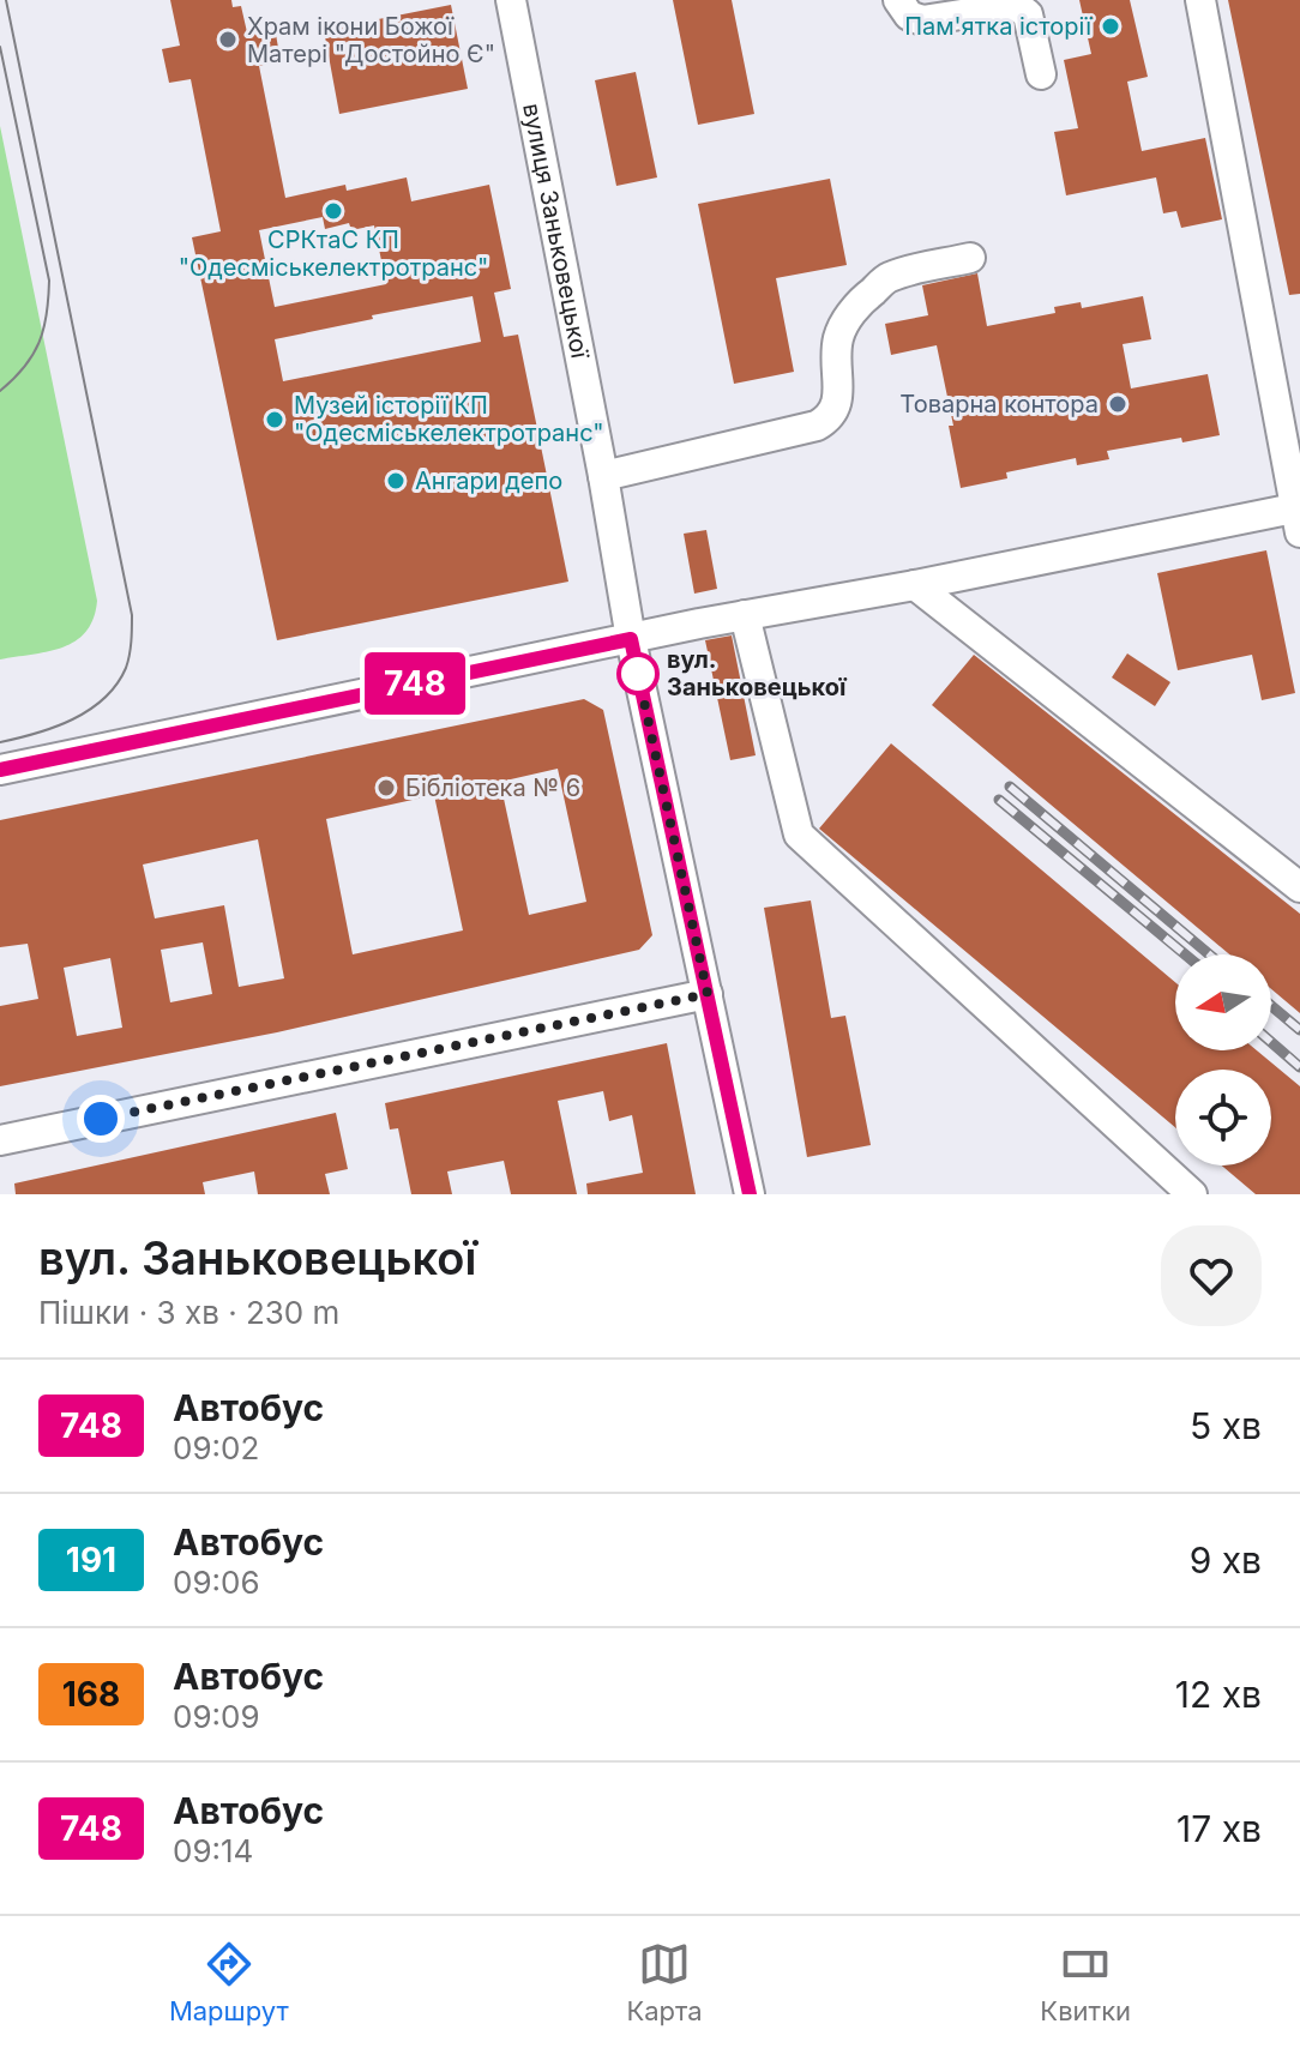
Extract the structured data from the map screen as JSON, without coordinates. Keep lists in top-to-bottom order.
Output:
{
  "streets": {
    "street": ["вулиця Заньковецької"]
  },
  "places": [
    "Пам'ятка історії",
    "Храм ікони Божої Матері \"Достойно Є\"",
    "СРКтаС КП \"Одесміськелектротранс\"",
    "Товарна контора",
    "Музей історії КП \"Одесміськелектротранс\"",
    "Ангари депо",
    "вул. Заньковецької",
    "Бібліотека № 6"
  ],
  "lines": ["bus line 748"],
  "north": "left",
  "page": {
    "on_map": "748",
    "heading": ["вул. Заньковецької", "Пішки · 3 хв · 230 m"],
    "list": [
      {
        "mark": "748",
        "name": "Автобус",
        "note": "09:02",
        "value": "5 хв"
      },
      {
        "mark": "191",
        "name": "Автобус",
        "note": "09:06",
        "value": "9 хв"
      },
      {
        "mark": "168",
        "name": "Автобус",
        "note": "09:09",
        "value": "12 хв"
      },
      {
        "mark": "748",
        "name": "Автобус",
        "note": "09:14",
        "value": "17 хв"
      }
    ],
    "tabs": ["Маршрут", "Карта", "Квитки"]
  }
}
